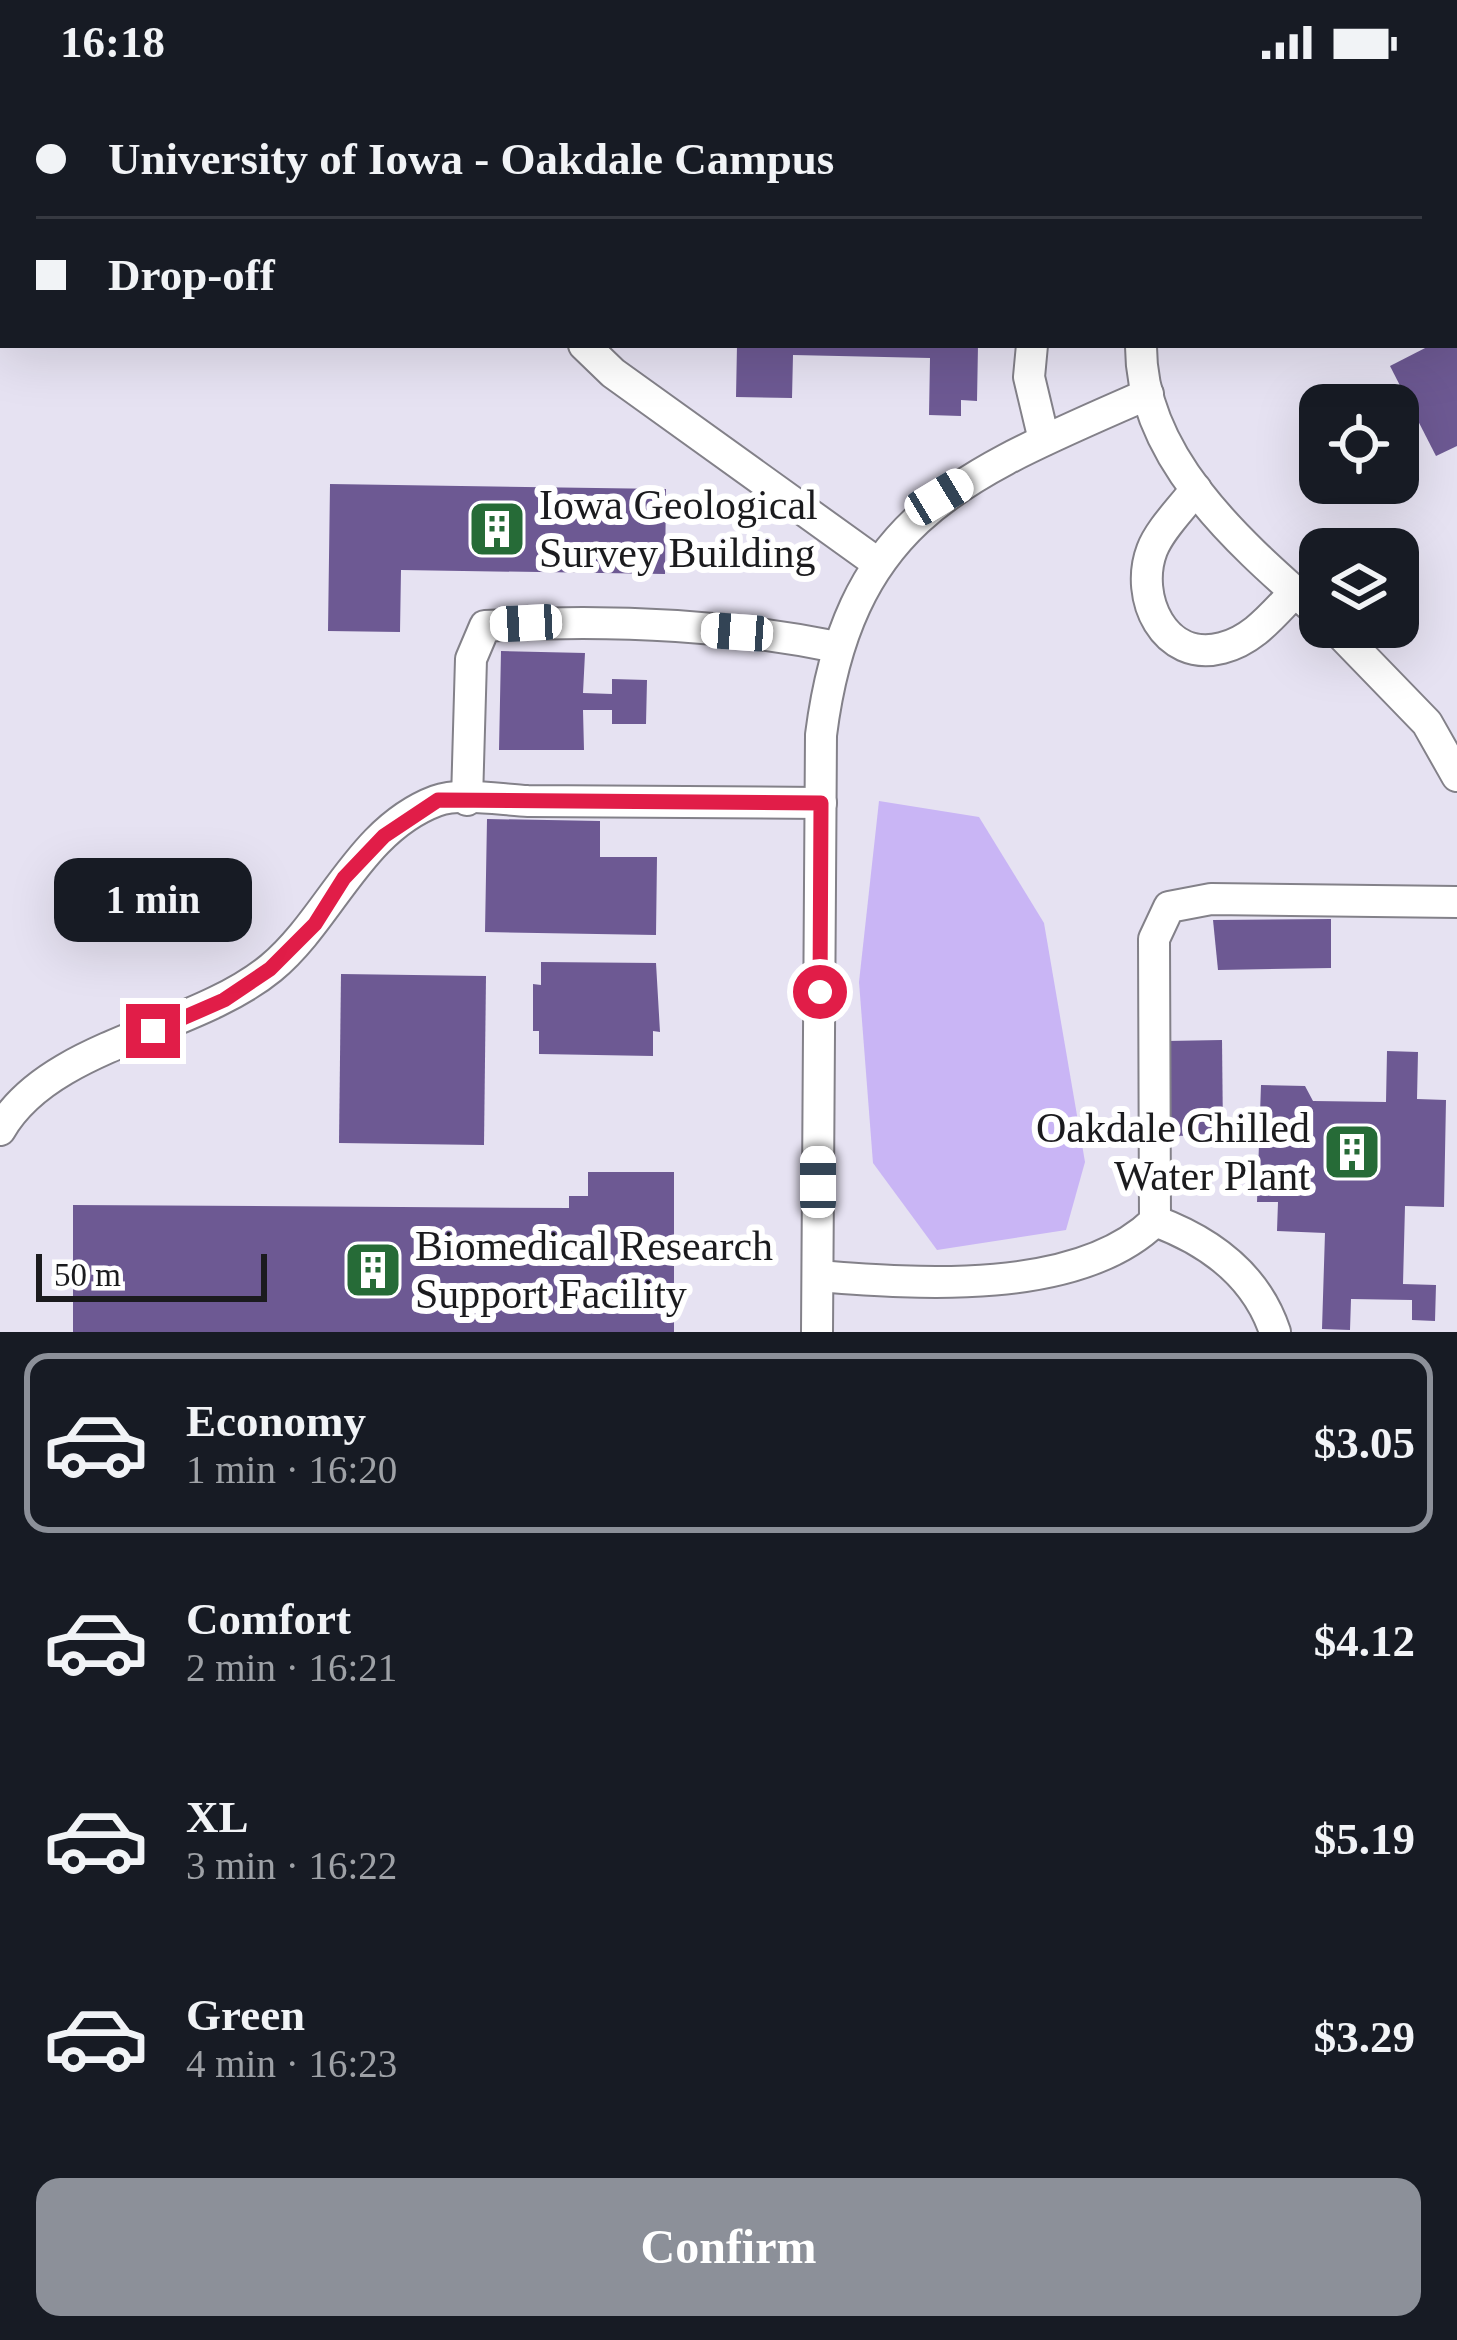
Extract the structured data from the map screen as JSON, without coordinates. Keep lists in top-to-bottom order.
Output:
{
  "places": {
    "building": ["Iowa Geological Survey Building", "Oakdale Chilled Water Plant", "Biomedical Research Support Facility"]
  },
  "scale_bar": "50 m",
  "page": {
    "status": "16:18",
    "banner": ["University of Iowa - Oakdale Campus", "Drop-off"],
    "bubble": "1 min",
    "scale": "50 m",
    "list": [
      {
        "name": "Economy",
        "note": "1 min · 16:20",
        "value": "$3.05"
      },
      {
        "name": "Comfort",
        "note": "2 min · 16:21",
        "value": "$4.12"
      },
      {
        "name": "XL",
        "note": "3 min · 16:22",
        "value": "$5.19"
      },
      {
        "name": "Green",
        "note": "4 min · 16:23",
        "value": "$3.29"
      }
    ],
    "buttons": "Confirm"
  }
}
